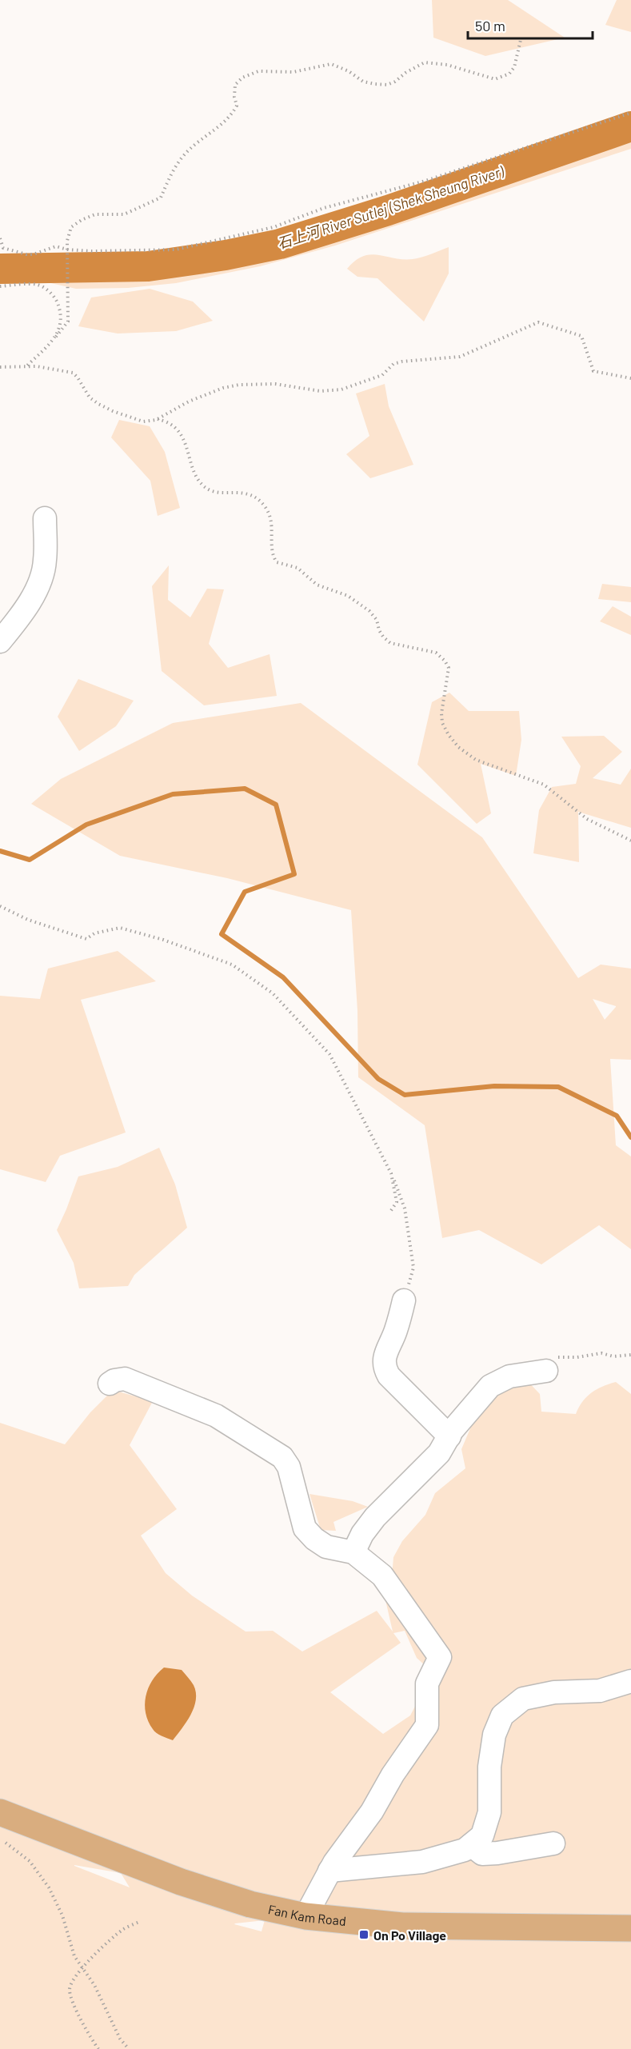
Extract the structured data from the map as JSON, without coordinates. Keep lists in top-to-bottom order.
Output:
{
  "streets": {
    "main road": ["Fan Kam Road"]
  },
  "water": ["石上河 River Sutlej (Shek Sheung River)"],
  "places": {
    "transit": ["On Po Village"]
  },
  "scale_bar": "50 m"
}
